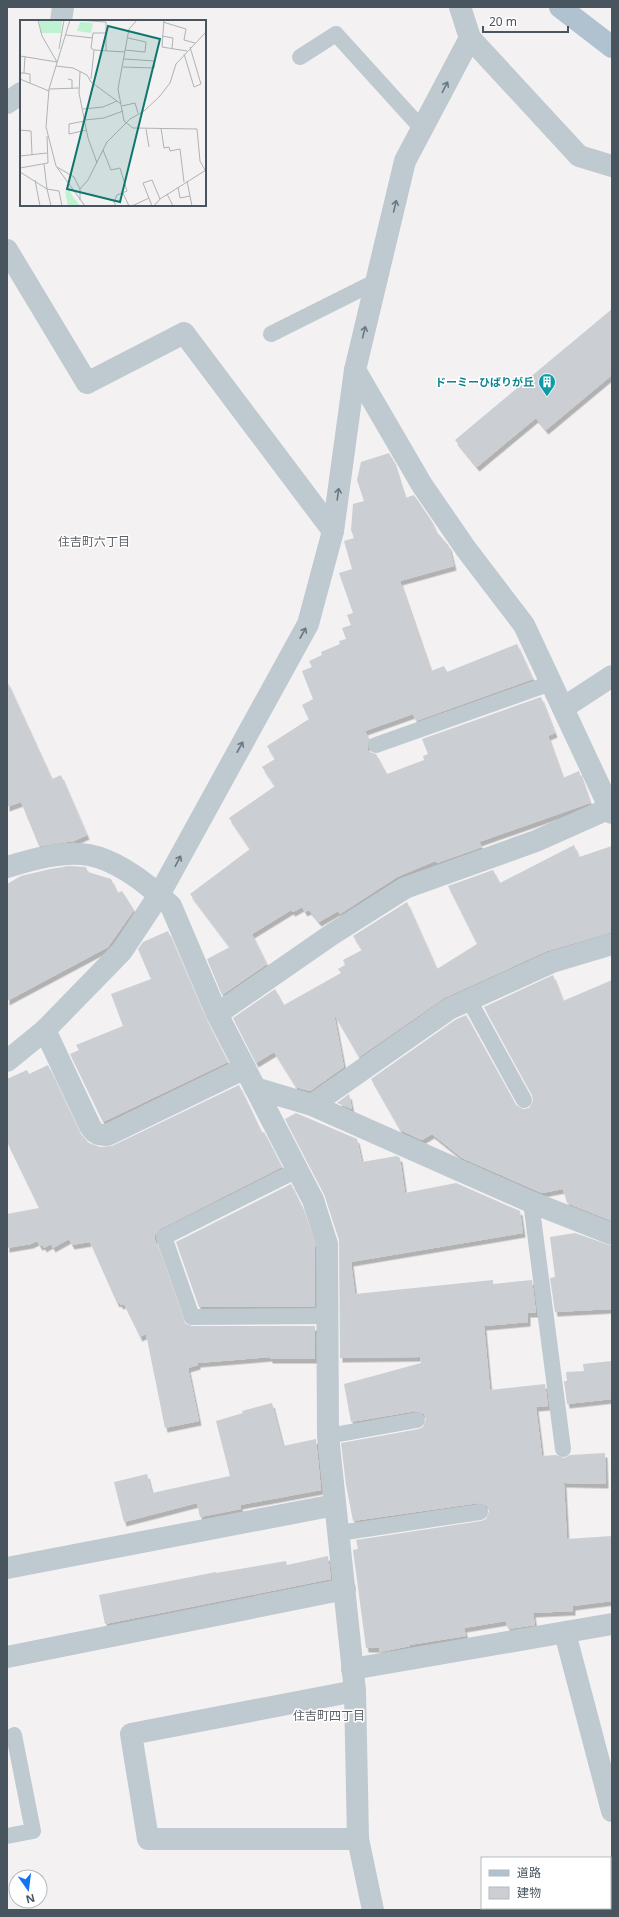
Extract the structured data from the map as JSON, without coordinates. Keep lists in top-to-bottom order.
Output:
{
  "districts": ["住吉町六丁目", "住吉町四丁目"],
  "places": {
    "building": ["ドーミーひばりが丘"]
  },
  "legend": ["道路", "建物"],
  "scale_bar": "20 m",
  "north": "bottom"
}
